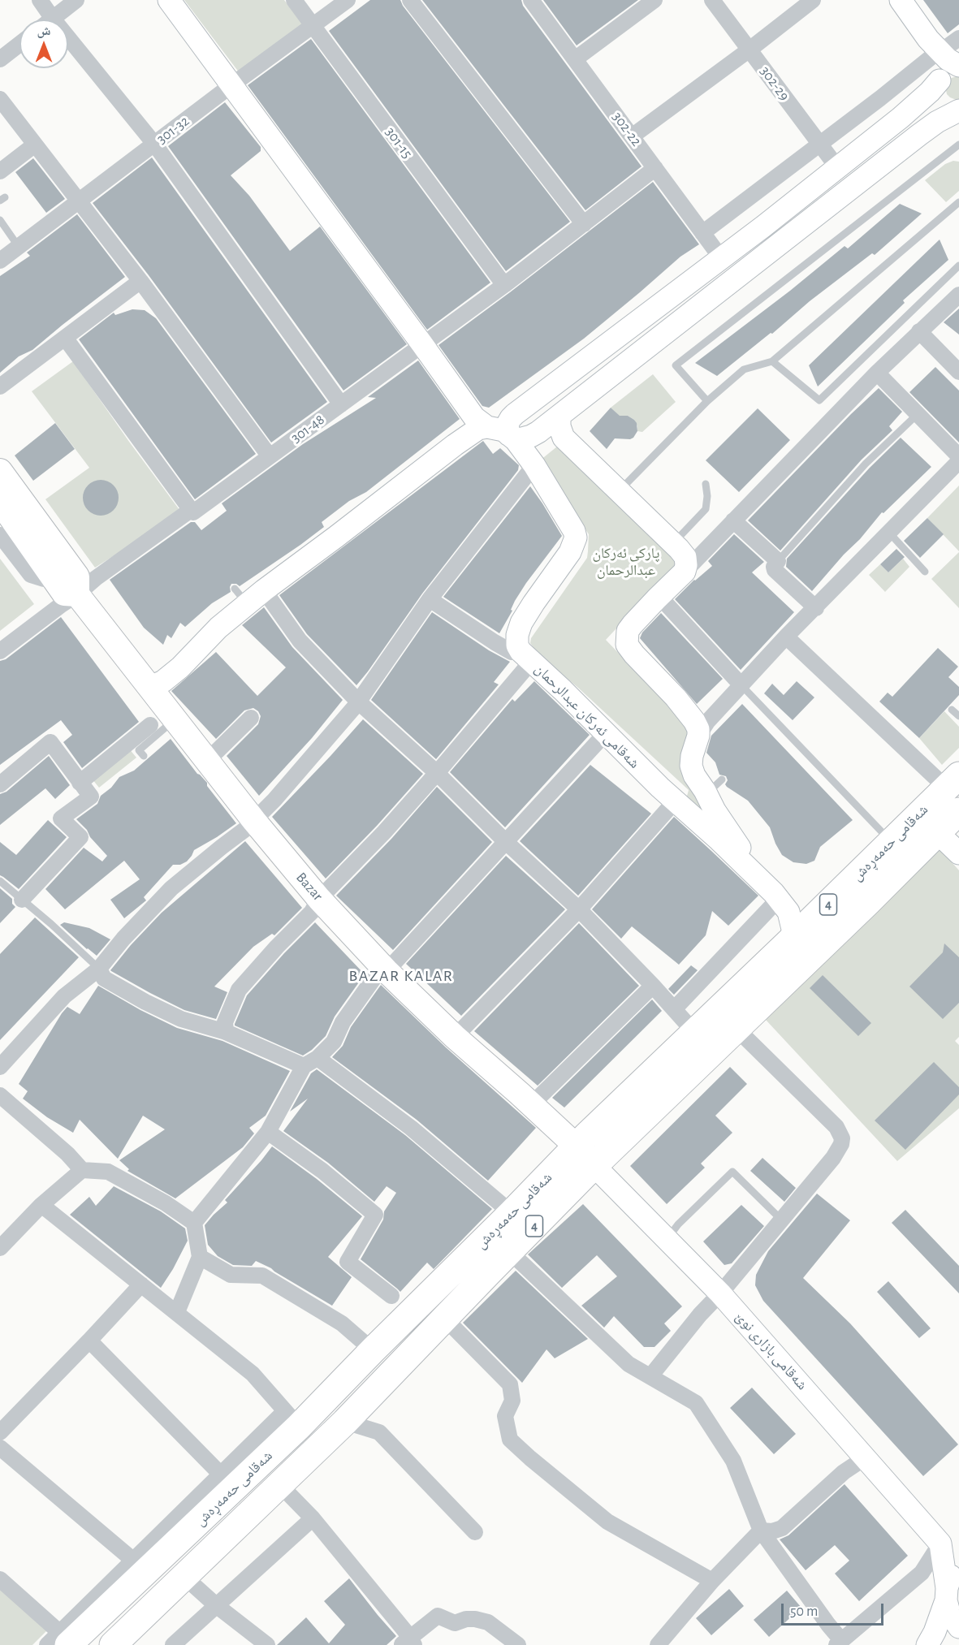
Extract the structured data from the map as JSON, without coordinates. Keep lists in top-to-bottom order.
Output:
{
  "streets": {
    "highway": ["شەقامی حەمەڕەش", "4"],
    "main road": ["Bazar"],
    "street": [
      "302-29",
      "302-22",
      "301-32",
      "301-15",
      "301-48",
      "شەقامی ئەرکان عبدالرحمان",
      "شەقامی بازاری نوێ"
    ]
  },
  "crossings": [
    ["302-22", "301-48"],
    ["301-32", "301-15"],
    ["301-15", "301-48"],
    ["301-48", "Bazar"],
    ["شەقامی ئەرکان عبدالرحمان", "شەقامی حەمەڕەش"],
    ["شەقامی حەمەڕەش", "Bazar"],
    ["شەقامی حەمەڕەش", "شەقامی بازاری نوێ"]
  ],
  "districts": ["BAZAR KALAR"],
  "parks": ["پارکی ئەرکان عبدالرحمان"],
  "scale_bar": "50 m",
  "north": "top"
}
